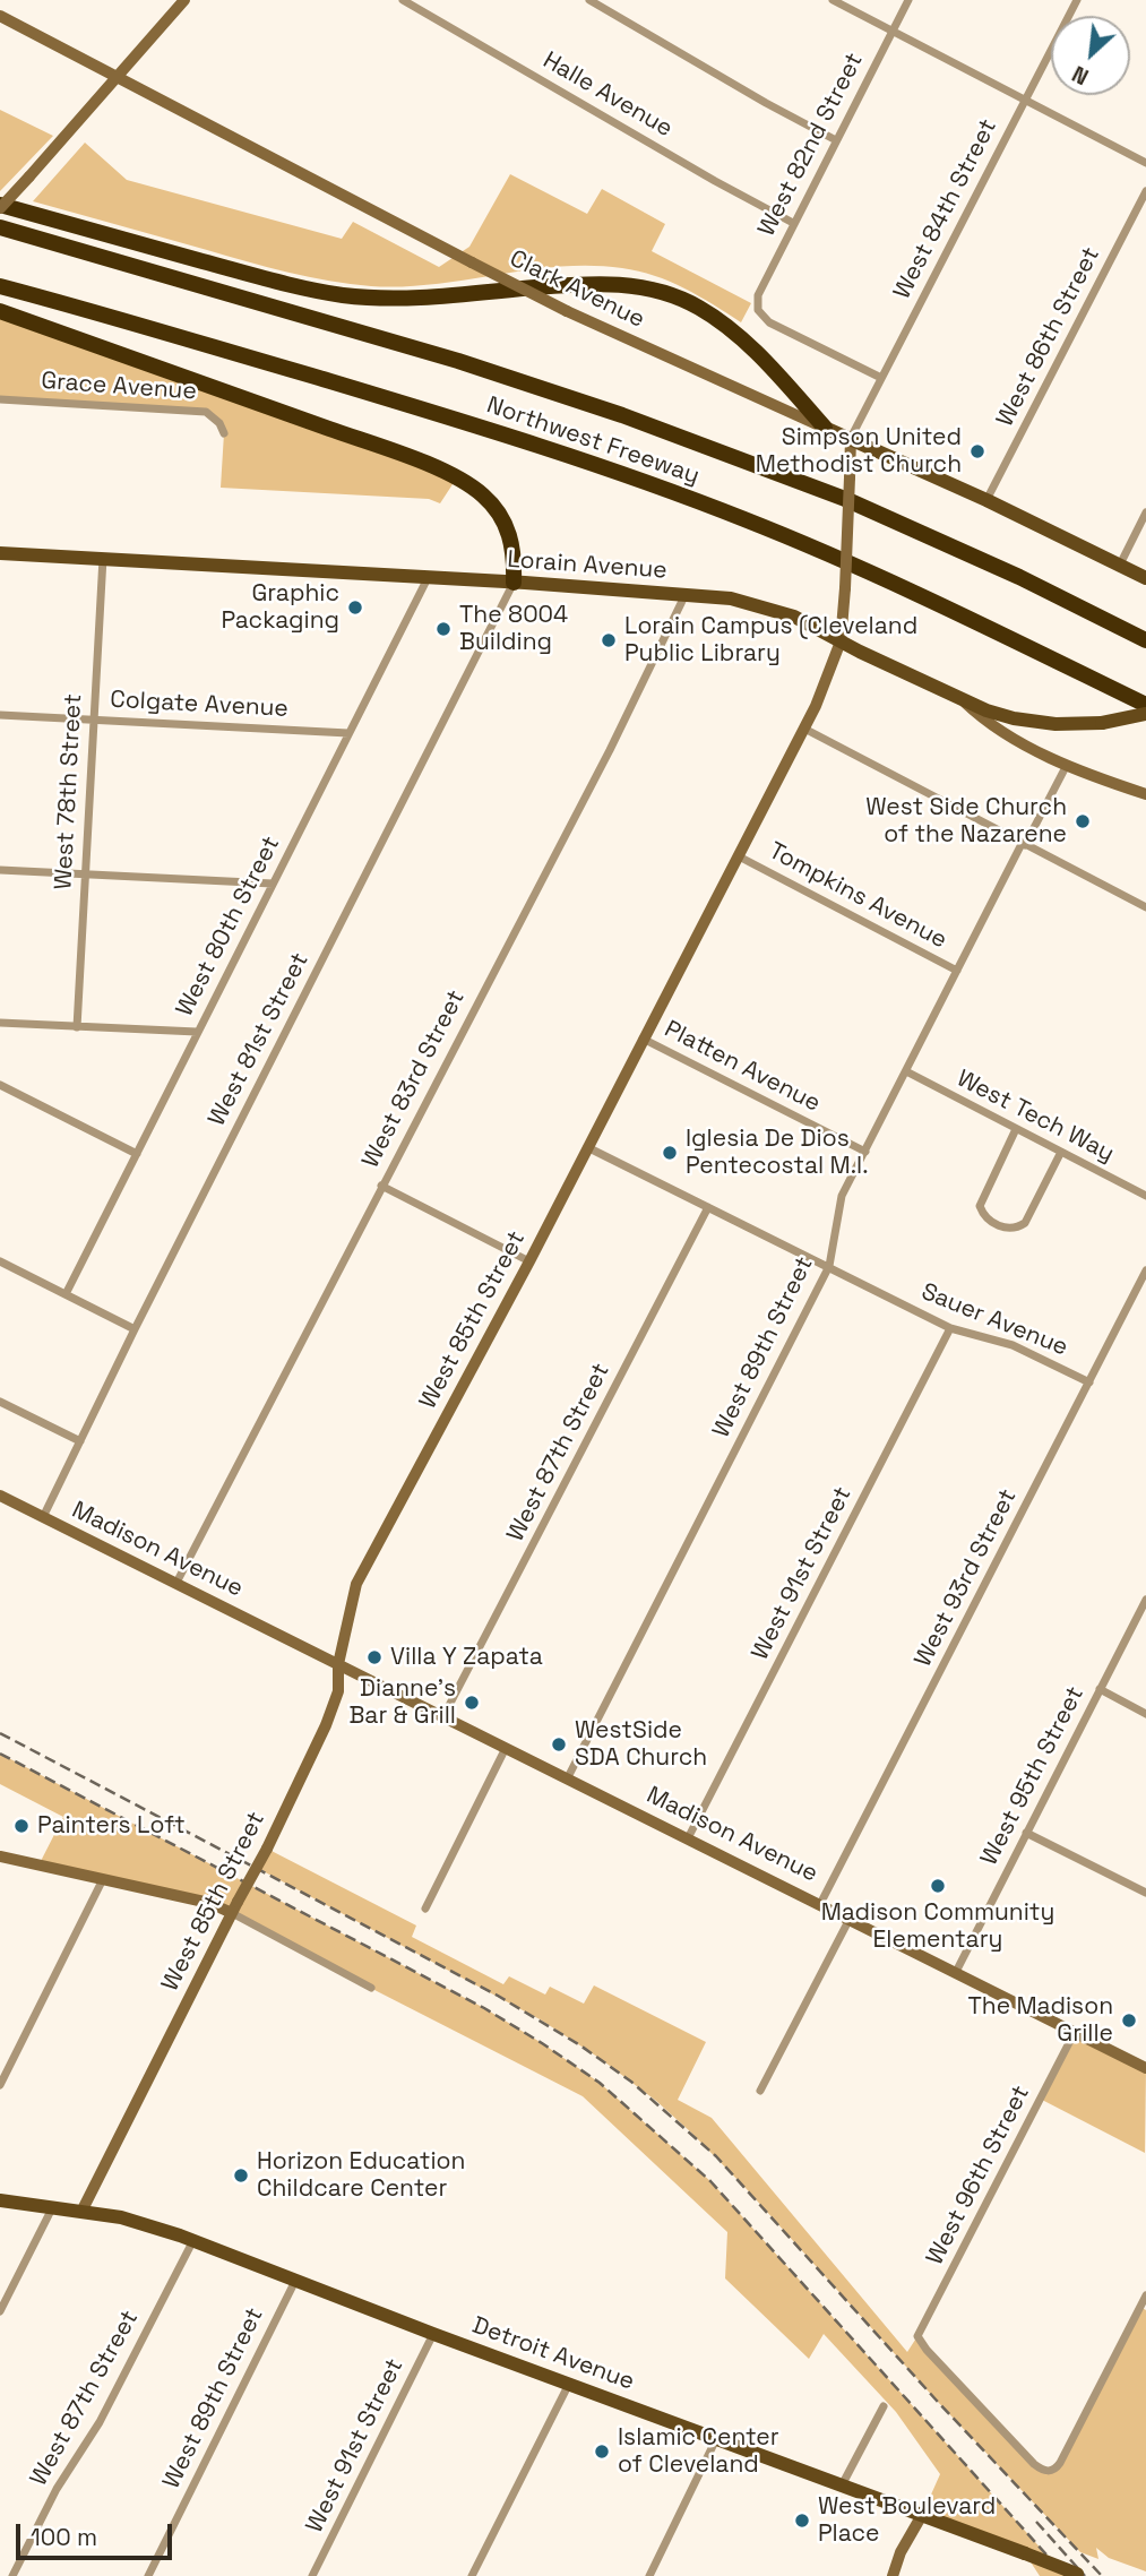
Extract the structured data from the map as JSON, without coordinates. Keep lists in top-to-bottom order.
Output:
{
  "streets": {
    "highway": ["Northwest Freeway"],
    "main road": ["Clark Avenue", "Lorain Avenue", "Detroit Avenue"],
    "street": [
      "Halle Avenue",
      "West 82nd Street",
      "West 84th Street",
      "West 86th Street",
      "Grace Avenue",
      "Colgate Avenue",
      "West 78th Street",
      "Tompkins Avenue",
      "West 80th Street",
      "West 81st Street",
      "Platten Avenue",
      "West 83rd Street",
      "West Tech Way",
      "West 85th Street",
      "Sauer Avenue",
      "West 89th Street",
      "West 87th Street",
      "Madison Avenue",
      "West 91st Street",
      "West 93rd Street",
      "West 95th Street",
      "West 96th Street"
    ]
  },
  "crossings": [
    ["Halle Avenue", "West 82nd Street"],
    ["West 82nd Street", "West 84th Street"],
    ["West 84th Street", "Clark Avenue"],
    ["West 84th Street", "West 85th Street"],
    ["Clark Avenue", "West 86th Street"],
    ["Clark Avenue", "West 85th Street"],
    ["Lorain Avenue", "West 78th Street"],
    ["Lorain Avenue", "West 80th Street"],
    ["Lorain Avenue", "West 81st Street"],
    ["Lorain Avenue", "West 83rd Street"],
    ["Lorain Avenue", "West 85th Street"],
    ["Colgate Avenue", "West 78th Street"],
    ["Colgate Avenue", "West 80th Street"],
    ["Tompkins Avenue", "West 85th Street"],
    ["Tompkins Avenue", "West 89th Street"],
    ["West 81st Street", "Madison Avenue"],
    ["Platten Avenue", "West 85th Street"],
    ["Platten Avenue", "West 89th Street"],
    ["West 83rd Street", "Madison Avenue"],
    ["West Tech Way", "West 89th Street"],
    ["West 85th Street", "Sauer Avenue"],
    ["West 85th Street", "Madison Avenue"],
    ["West 85th Street", "Detroit Avenue"],
    ["Sauer Avenue", "West 89th Street"],
    ["Sauer Avenue", "West 87th Street"],
    ["Sauer Avenue", "West 91st Street"],
    ["Sauer Avenue", "West 93rd Street"],
    ["West 89th Street", "Madison Avenue"],
    ["West 89th Street", "Detroit Avenue"],
    ["West 87th Street", "Madison Avenue"],
    ["West 87th Street", "Detroit Avenue"],
    ["Madison Avenue", "West 91st Street"],
    ["Madison Avenue", "West 93rd Street"],
    ["Madison Avenue", "West 95th Street"],
    ["Madison Avenue", "West 96th Street"],
    ["West 91st Street", "Detroit Avenue"]
  ],
  "places": [
    "Simpson United Methodist Church",
    "Graphic Packaging",
    "The 8004 Building",
    "Lorain Campus (Cleveland Public Library",
    "West Side Church of the Nazarene",
    "Iglesia De Dios Pentecostal M.I.",
    "Villa Y Zapata",
    "Dianne's Bar & Grill",
    "WestSide SDA Church",
    "Painters Loft",
    "Madison Community Elementary",
    "The Madison Grille",
    "Horizon Education Childcare Center",
    "Islamic Center of Cleveland",
    "West Boulevard Place"
  ],
  "scale_bar": "100 m",
  "north": "bottom left"
}
